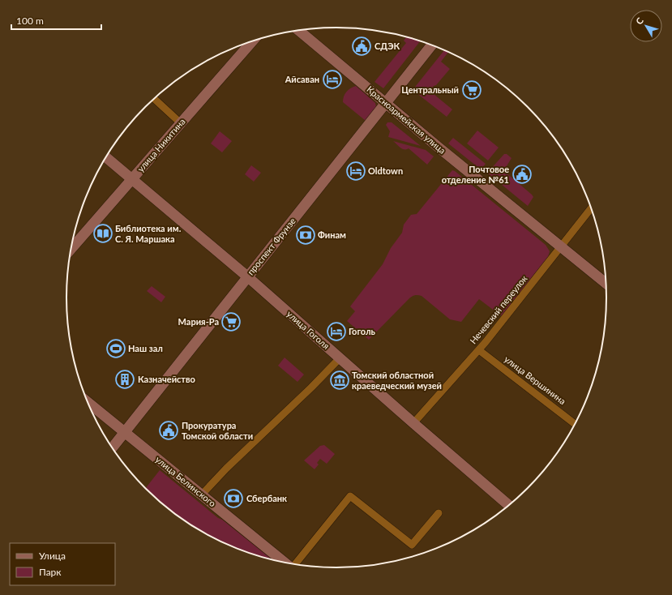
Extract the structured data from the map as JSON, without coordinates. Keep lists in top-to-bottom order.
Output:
{
  "streets": {
    "street": [
      "Красноармейская улица",
      "улица Никитина",
      "проспект Фрунзе",
      "Нечевский переулок",
      "улица Гоголя",
      "улица Вершинина",
      "улица Белинского"
    ]
  },
  "crossings": [
    ["Красноармейская улица", "проспект Фрунзе"],
    ["Красноармейская улица", "Нечевский переулок"],
    ["улица Никитина", "улица Гоголя"],
    ["проспект Фрунзе", "улица Гоголя"],
    ["проспект Фрунзе", "улица Белинского"],
    ["Нечевский переулок", "улица Гоголя"],
    ["Нечевский переулок", "улица Вершинина"]
  ],
  "places": {
    "public building": ["СДЭК", "Почтовое отделение №61", "Прокуратура Томской области"],
    "hotel": ["Айсаван", "Oldtown", "Гоголь"],
    "supermarket": ["Центральный", "Мария-Ра"],
    "library": ["Библиотека им. С. Я. Маршака"],
    "bank": ["Финам", "Сбербанк"],
    "sports": ["Наш зал"],
    "building": ["Казначейство"],
    "museum": ["Томский областной краеведческий музей"]
  },
  "legend": ["Улица", "Парк"],
  "scale_bar": "100 m",
  "north": "top left"
}
